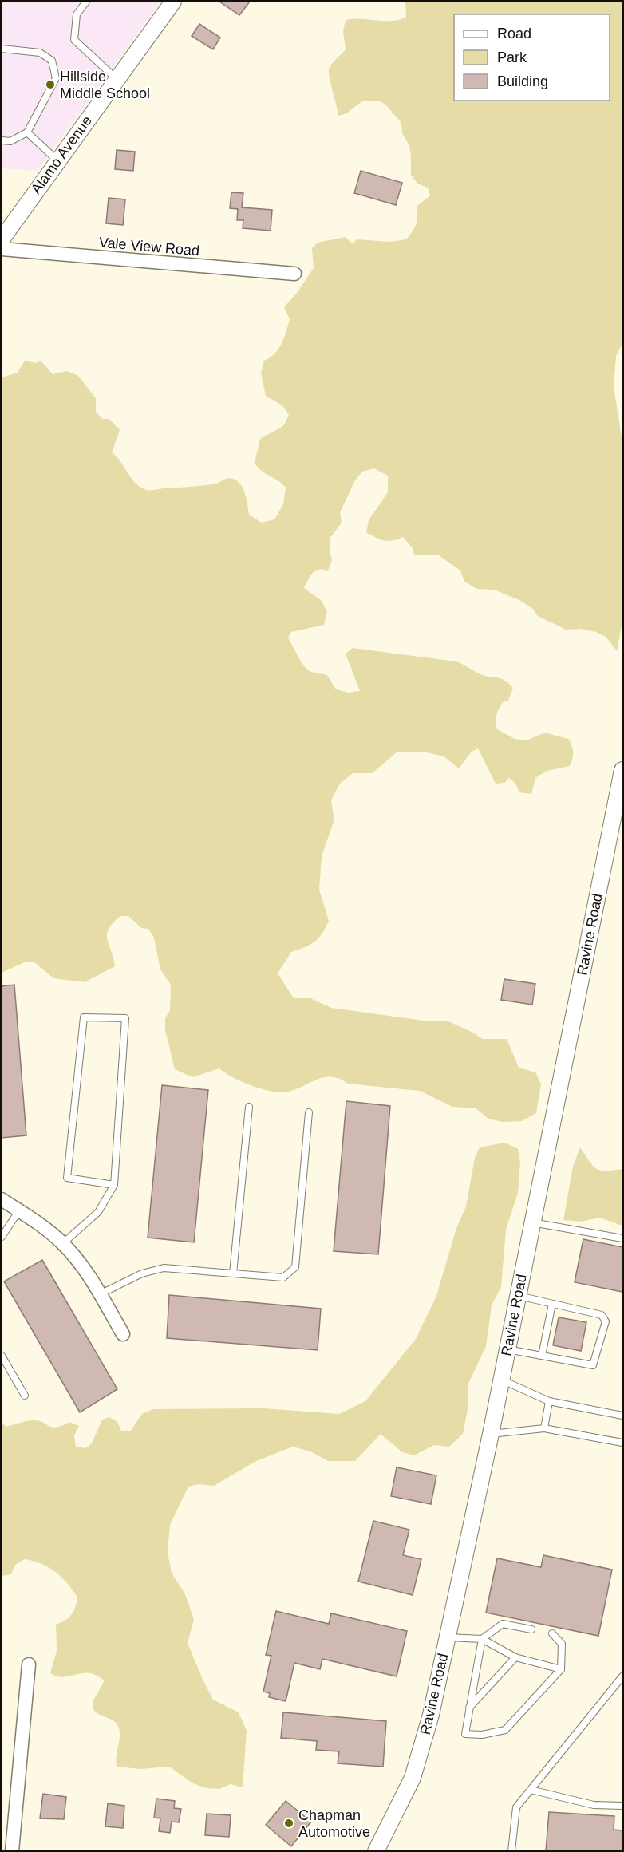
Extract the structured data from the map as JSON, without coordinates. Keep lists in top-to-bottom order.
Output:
{
  "streets": {
    "street": ["Alamo Avenue", "Vale View Road", "Ravine Road"]
  },
  "places": ["Hillside Middle School", "Chapman Automotive"],
  "legend": ["Road", "Park", "Building"]
}
